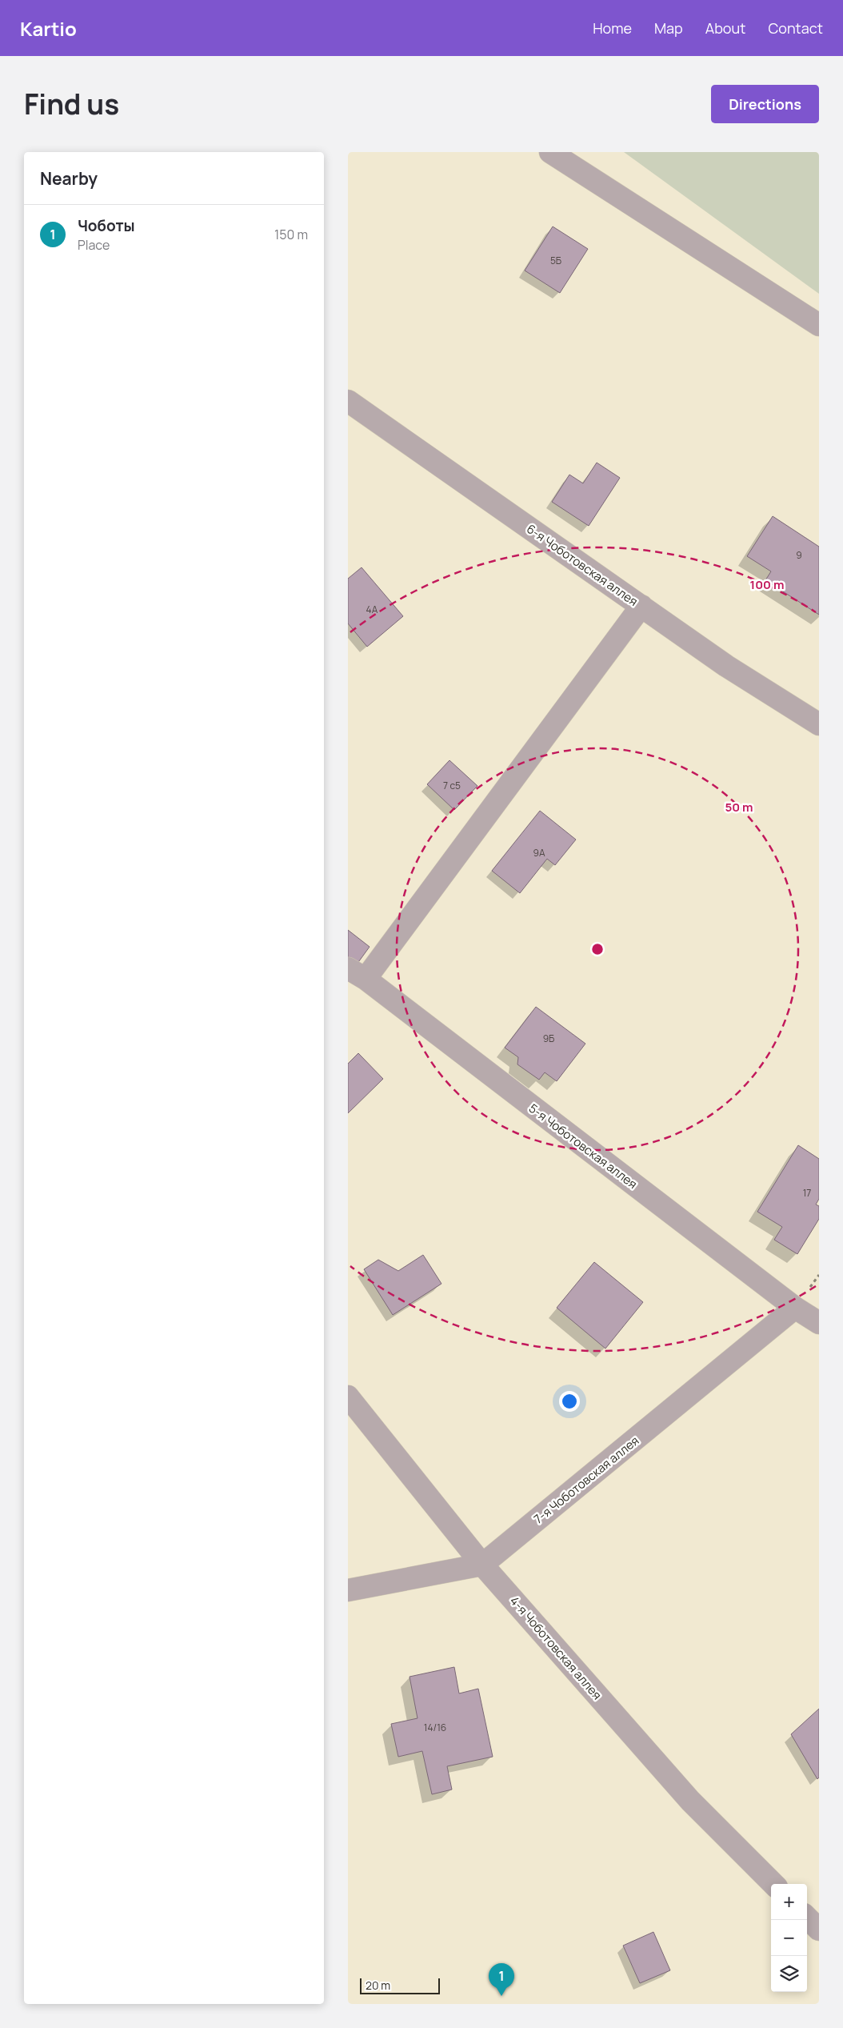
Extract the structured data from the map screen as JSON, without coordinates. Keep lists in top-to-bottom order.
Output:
{
  "streets": {
    "street": [
      "6-я Чоботовская аллея",
      "5-я Чоботовская аллея",
      "7-я Чоботовская аллея",
      "4-я Чоботовская аллея"
    ]
  },
  "crossings": [
    ["5-я Чоботовская аллея", "7-я Чоботовская аллея"],
    ["7-я Чоботовская аллея", "4-я Чоботовская аллея"]
  ],
  "house_numbers": [
    "5Б",
    "9",
    "4А",
    "7 с5",
    "9А",
    "9Б",
    "17",
    "14/16"
  ],
  "scale_bar": "20 m",
  "page": {
    "header": "Kartio",
    "nav": [
      "Home",
      "Map",
      "About",
      "Contact"
    ],
    "title": "Find us",
    "buttons": "Directions",
    "heading": "Nearby",
    "list": [
      {
        "mark": "1",
        "name": "Чоботы",
        "note": "Place",
        "value": "150 m"
      }
    ],
    "map_buttons": ["+", "−"],
    "pins": "1",
    "scale": "20 m"
  },
  "rings": ["100 m", "50 m"]
}
